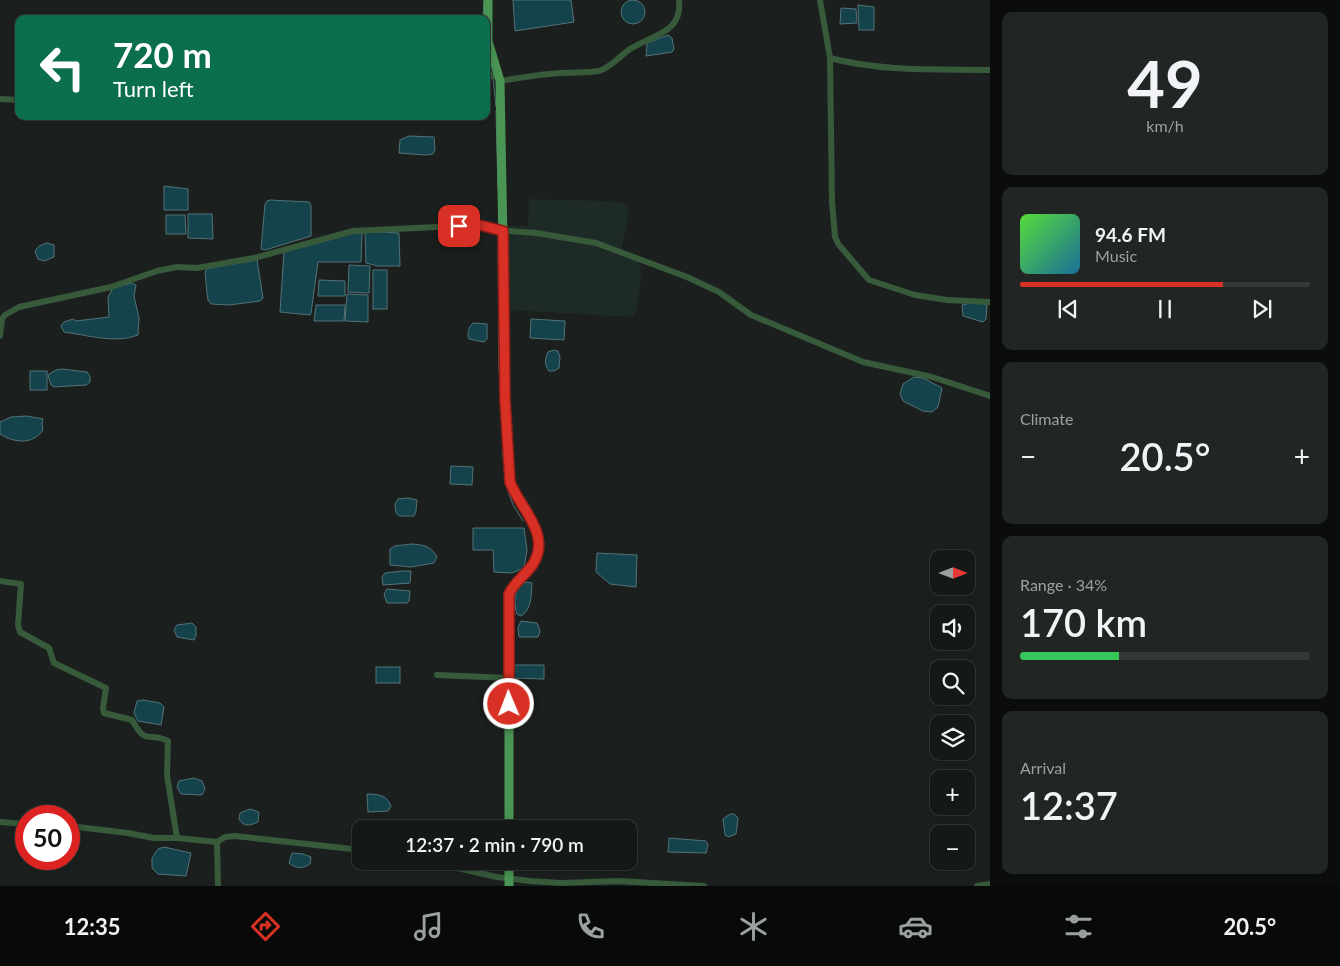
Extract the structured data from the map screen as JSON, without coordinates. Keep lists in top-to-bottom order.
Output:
{
  "north": "right",
  "page": {
    "tile": [
      ["49", "km/h"],
      "Climate",
      ["Range · 34%", "170 km"],
      ["Arrival", "12:37"]
    ],
    "turn": ["720 m", "Turn left"],
    "song": ["94.6 FM", "Music"],
    "heat": ["−", "20.5°", "+"],
    "map_buttons": ["+", "−"],
    "limit": "50",
    "trip": "12:37 · 2 min · 790 m",
    "tabs": ["12:35", "20.5°"]
  }
}
